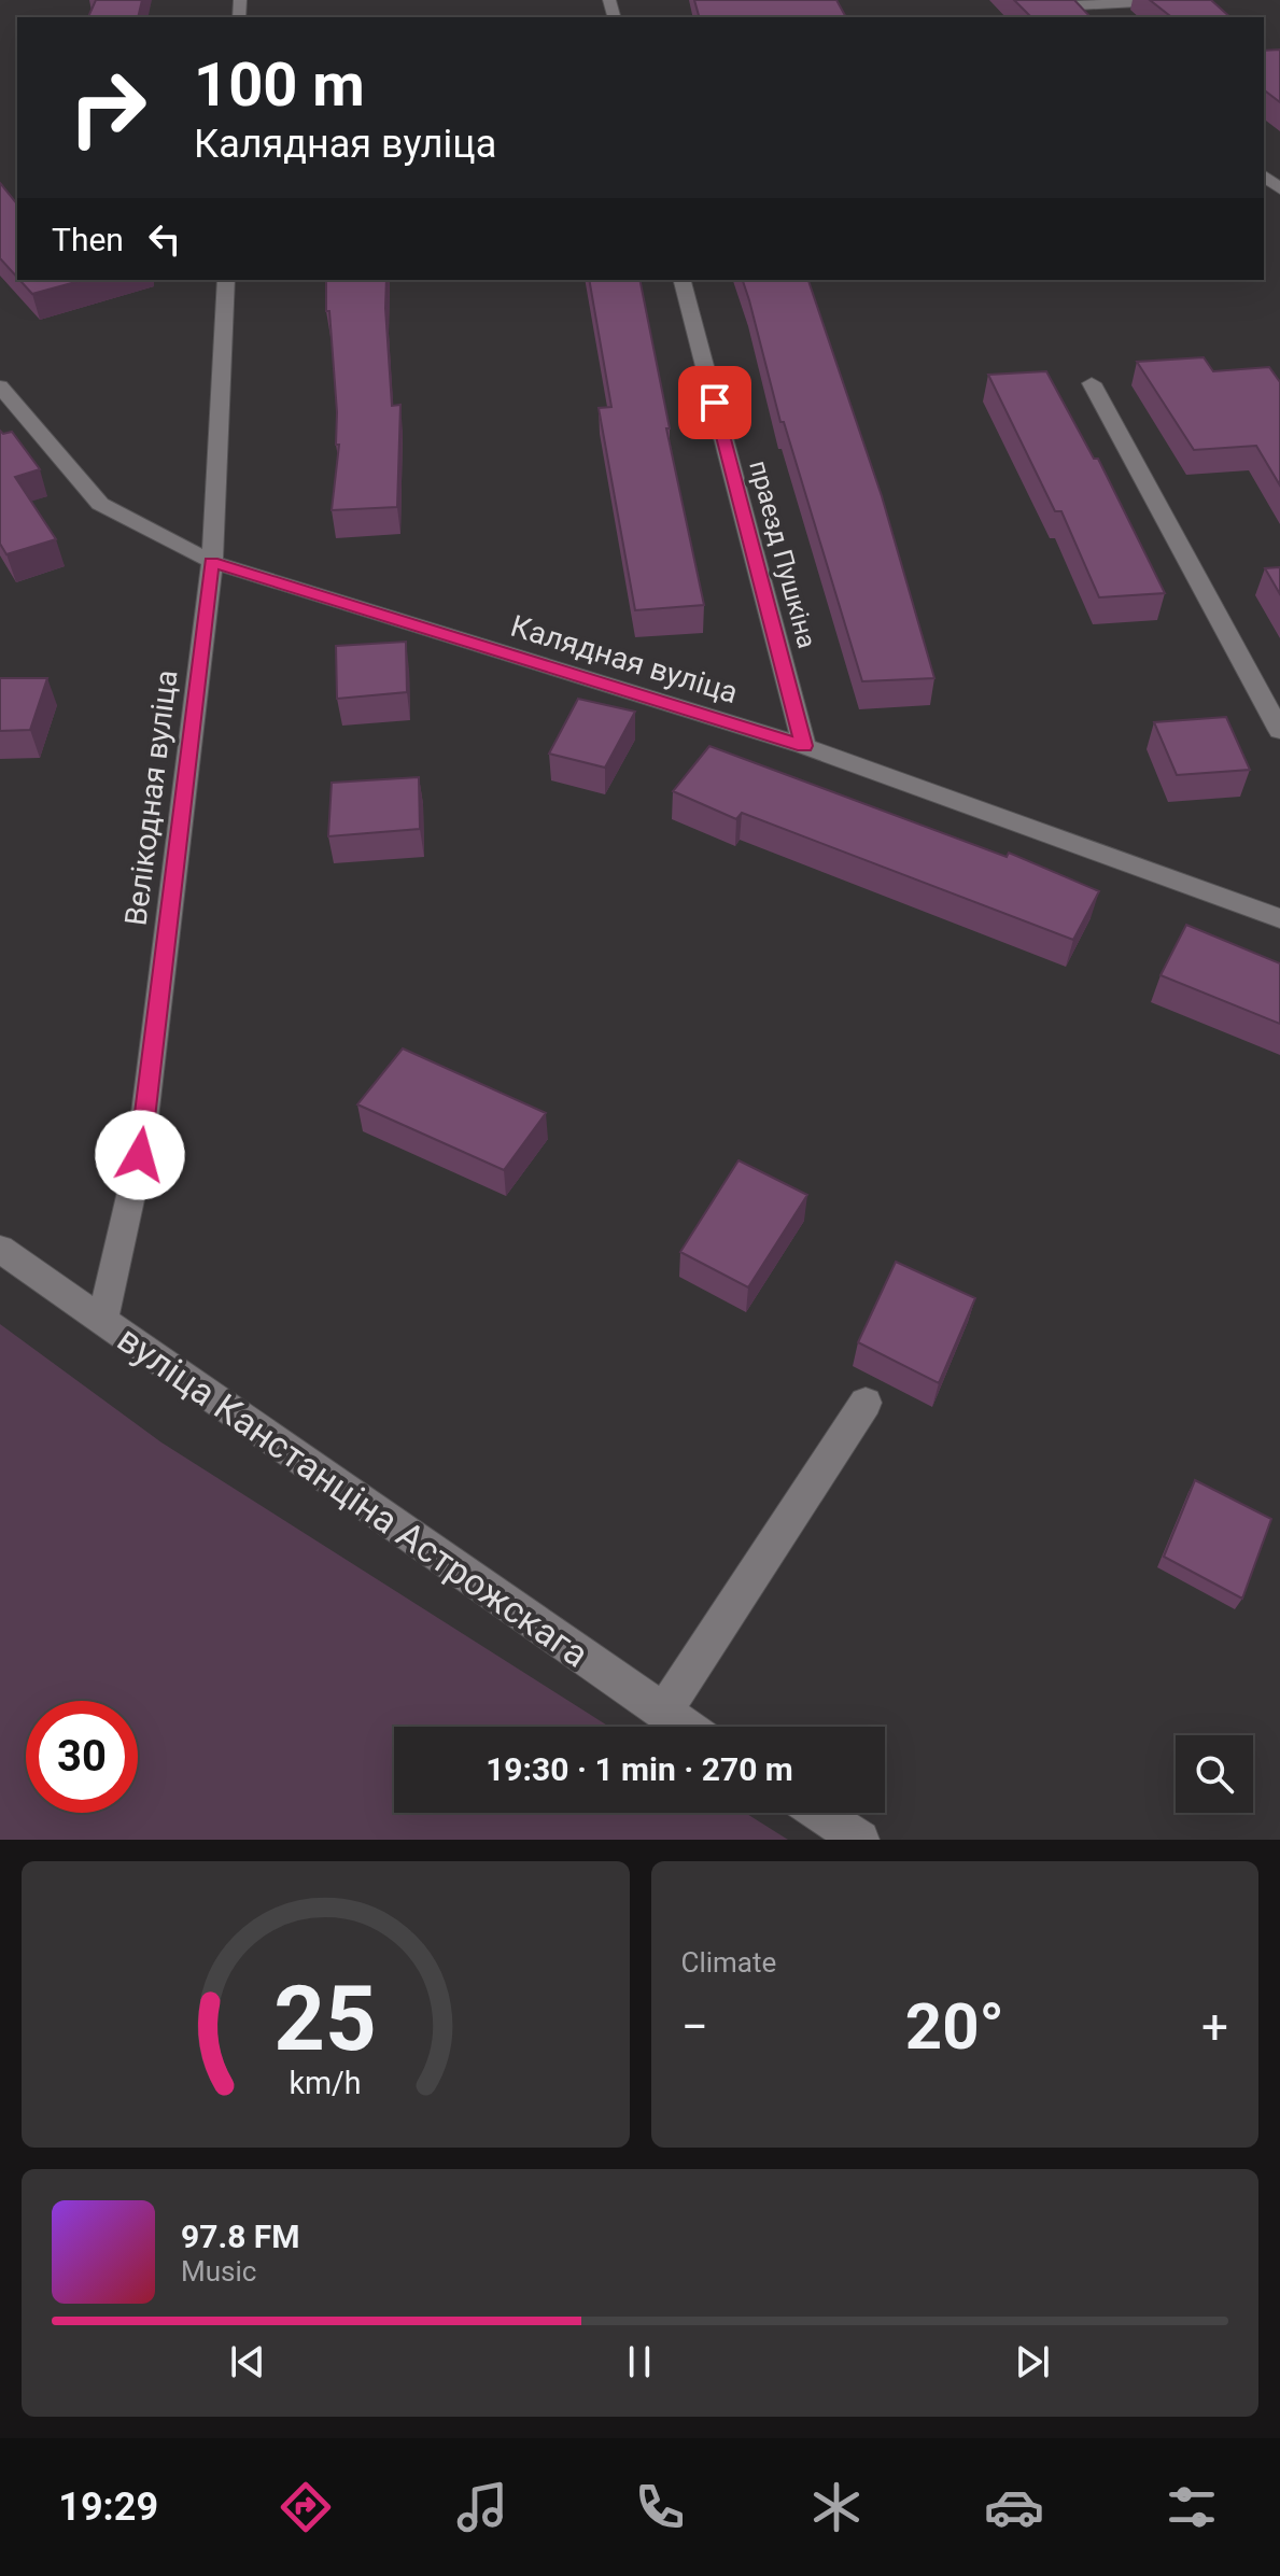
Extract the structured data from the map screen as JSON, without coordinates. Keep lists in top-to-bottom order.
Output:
{
  "streets": {
    "street": [
      "праезд Пушкіна",
      "Калядная вуліца",
      "Велікодная вуліца",
      "вуліца Канстанціна Астрожскага"
    ]
  },
  "crossings": [
    ["праезд Пушкіна", "Калядная вуліца"],
    ["Калядная вуліца", "Велікодная вуліца"],
    ["Велікодная вуліца", "вуліца Канстанціна Астрожскага"]
  ],
  "page": {
    "turn": ["100 m", "Калядная вуліца"],
    "then": "Then",
    "limit": "30",
    "trip": "19:30 · 1 min · 270 m",
    "tile": "Climate",
    "heat": ["−", "20°", "+"],
    "song": ["97.8 FM", "Music"],
    "tabs": "19:29",
    "gauge": ["25", "km/h"]
  }
}
